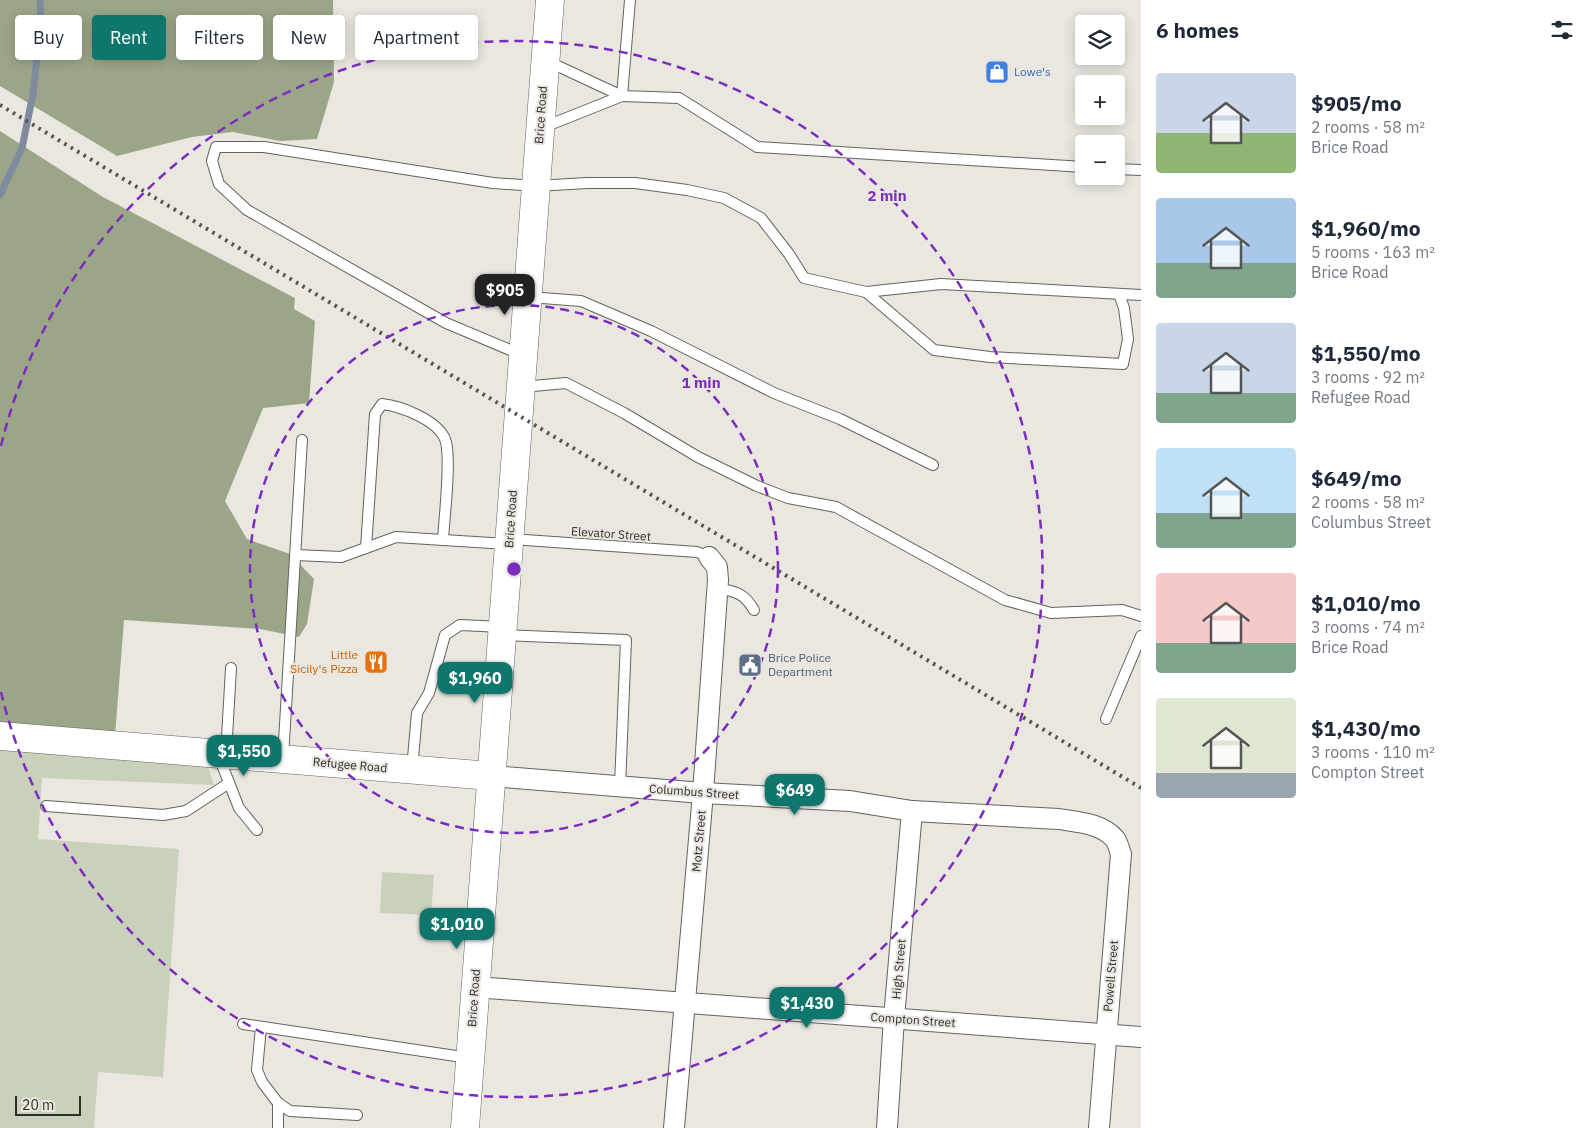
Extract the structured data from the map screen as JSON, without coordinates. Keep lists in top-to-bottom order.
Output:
{
  "streets": {
    "main road": ["Brice Road", "Refugee Road"],
    "street": [
      "Columbus Street",
      "Motz Street",
      "High Street",
      "Powell Street",
      "Compton Street"
    ],
    "lane": ["Elevator Street"]
  },
  "crossings": [
    ["Brice Road", "Elevator Street"],
    ["Brice Road", "Refugee Road"],
    ["Brice Road", "Columbus Street"],
    ["Brice Road", "Compton Street"],
    ["Elevator Street", "Motz Street"],
    ["Refugee Road", "Columbus Street"],
    ["Columbus Street", "Motz Street"],
    ["Columbus Street", "High Street"],
    ["Columbus Street", "Powell Street"],
    ["Motz Street", "Compton Street"],
    ["High Street", "Compton Street"],
    ["Powell Street", "Compton Street"]
  ],
  "places": {
    "shop": ["Lowe's"],
    "restaurant": ["Little Sicily's Pizza"],
    "public building": ["Brice Police Department"]
  },
  "scale_bar": "20 m",
  "page": {
    "heading": "6 homes",
    "map_buttons": ["+", "−"],
    "chip": [
      "Buy",
      "Rent",
      "Filters",
      "New",
      "Apartment"
    ],
    "list": [
      {
        "name": "$905/mo",
        "note": "2 rooms · 58 m² · Brice Road"
      },
      {
        "name": "$1,960/mo",
        "note": "5 rooms · 163 m² · Brice Road"
      },
      {
        "name": "$1,550/mo",
        "note": "3 rooms · 92 m² · Refugee Road"
      },
      {
        "name": "$649/mo",
        "note": "2 rooms · 58 m² · Columbus Street"
      },
      {
        "name": "$1,010/mo",
        "note": "3 rooms · 74 m² · Brice Road"
      },
      {
        "name": "$1,430/mo",
        "note": "3 rooms · 110 m² · Compton Street"
      }
    ],
    "price": [
      "$905",
      "$1,960",
      "$1,550",
      "$649",
      "$1,010",
      "$1,430"
    ],
    "scale": "20 m"
  },
  "rings": ["2 min", "1 min"]
}
